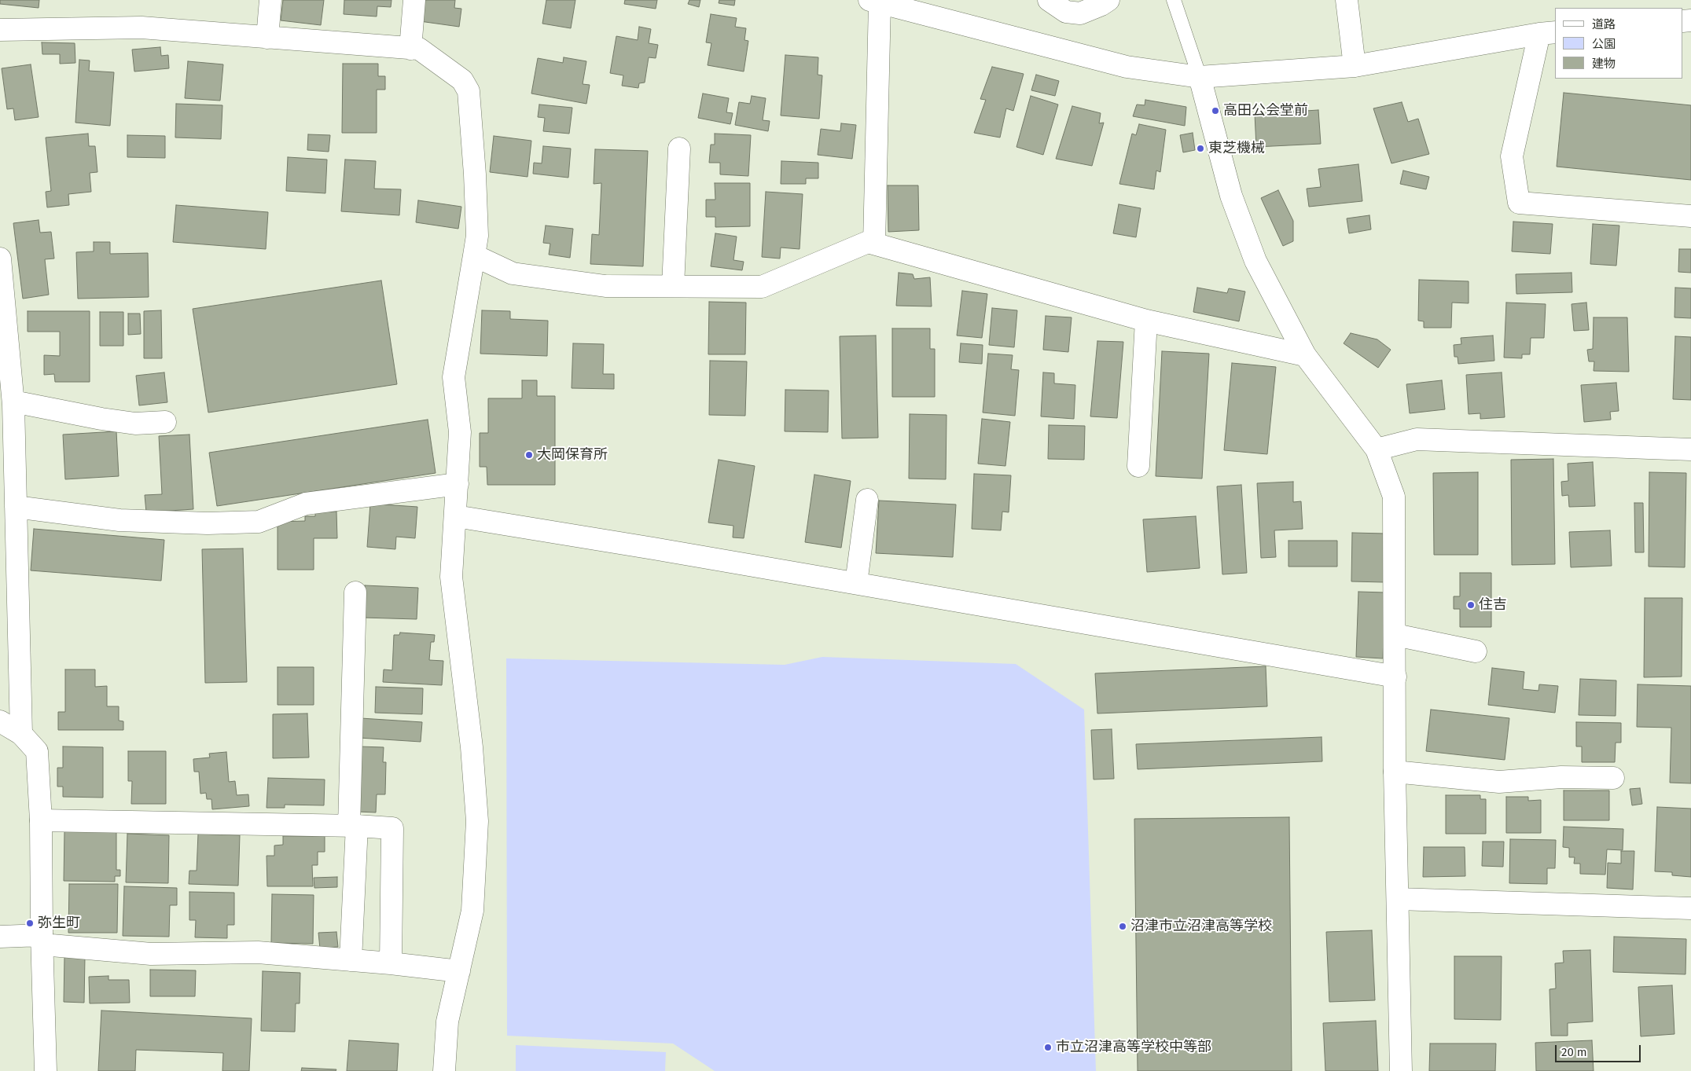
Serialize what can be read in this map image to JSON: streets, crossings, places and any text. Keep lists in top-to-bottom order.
{
  "places": [
    "高田公会堂前",
    "東芝機械",
    "大岡保育所",
    "住吉",
    "弥生町",
    "沼津市立沼津高等学校",
    "市立沼津高等学校中等部"
  ],
  "legend": ["道路", "公園", "建物"],
  "scale_bar": "20 m"
}
